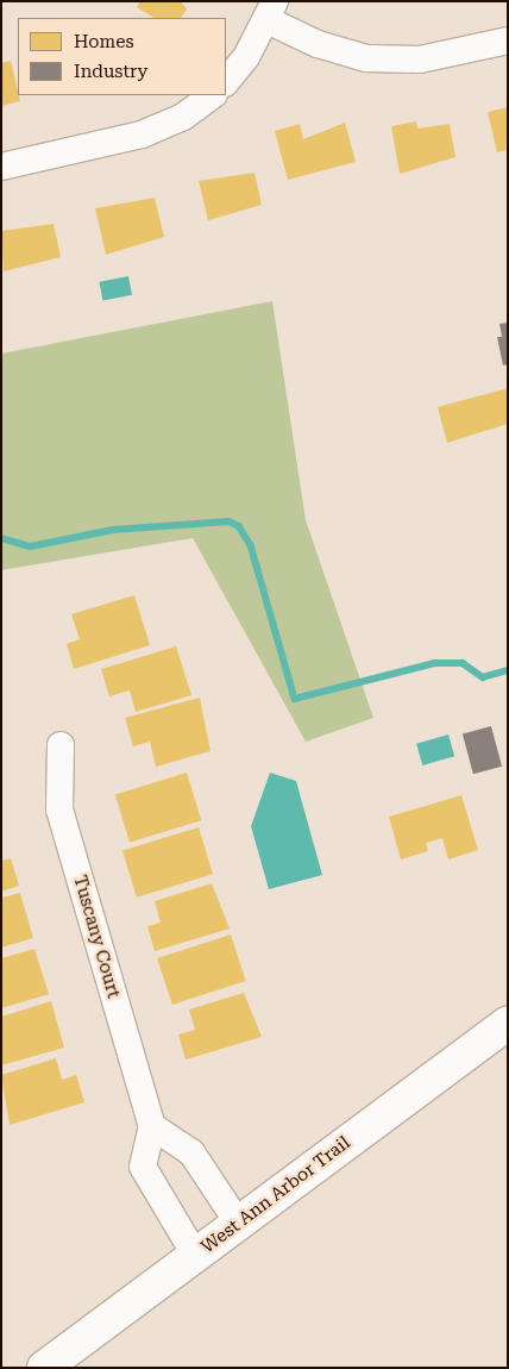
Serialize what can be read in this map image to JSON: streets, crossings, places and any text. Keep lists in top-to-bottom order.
{
  "streets": {
    "street": ["Tuscany Court", "West Ann Arbor Trail"]
  },
  "crossings": [
    ["Tuscany Court", "West Ann Arbor Trail"]
  ],
  "legend": ["Homes", "Industry"]
}
